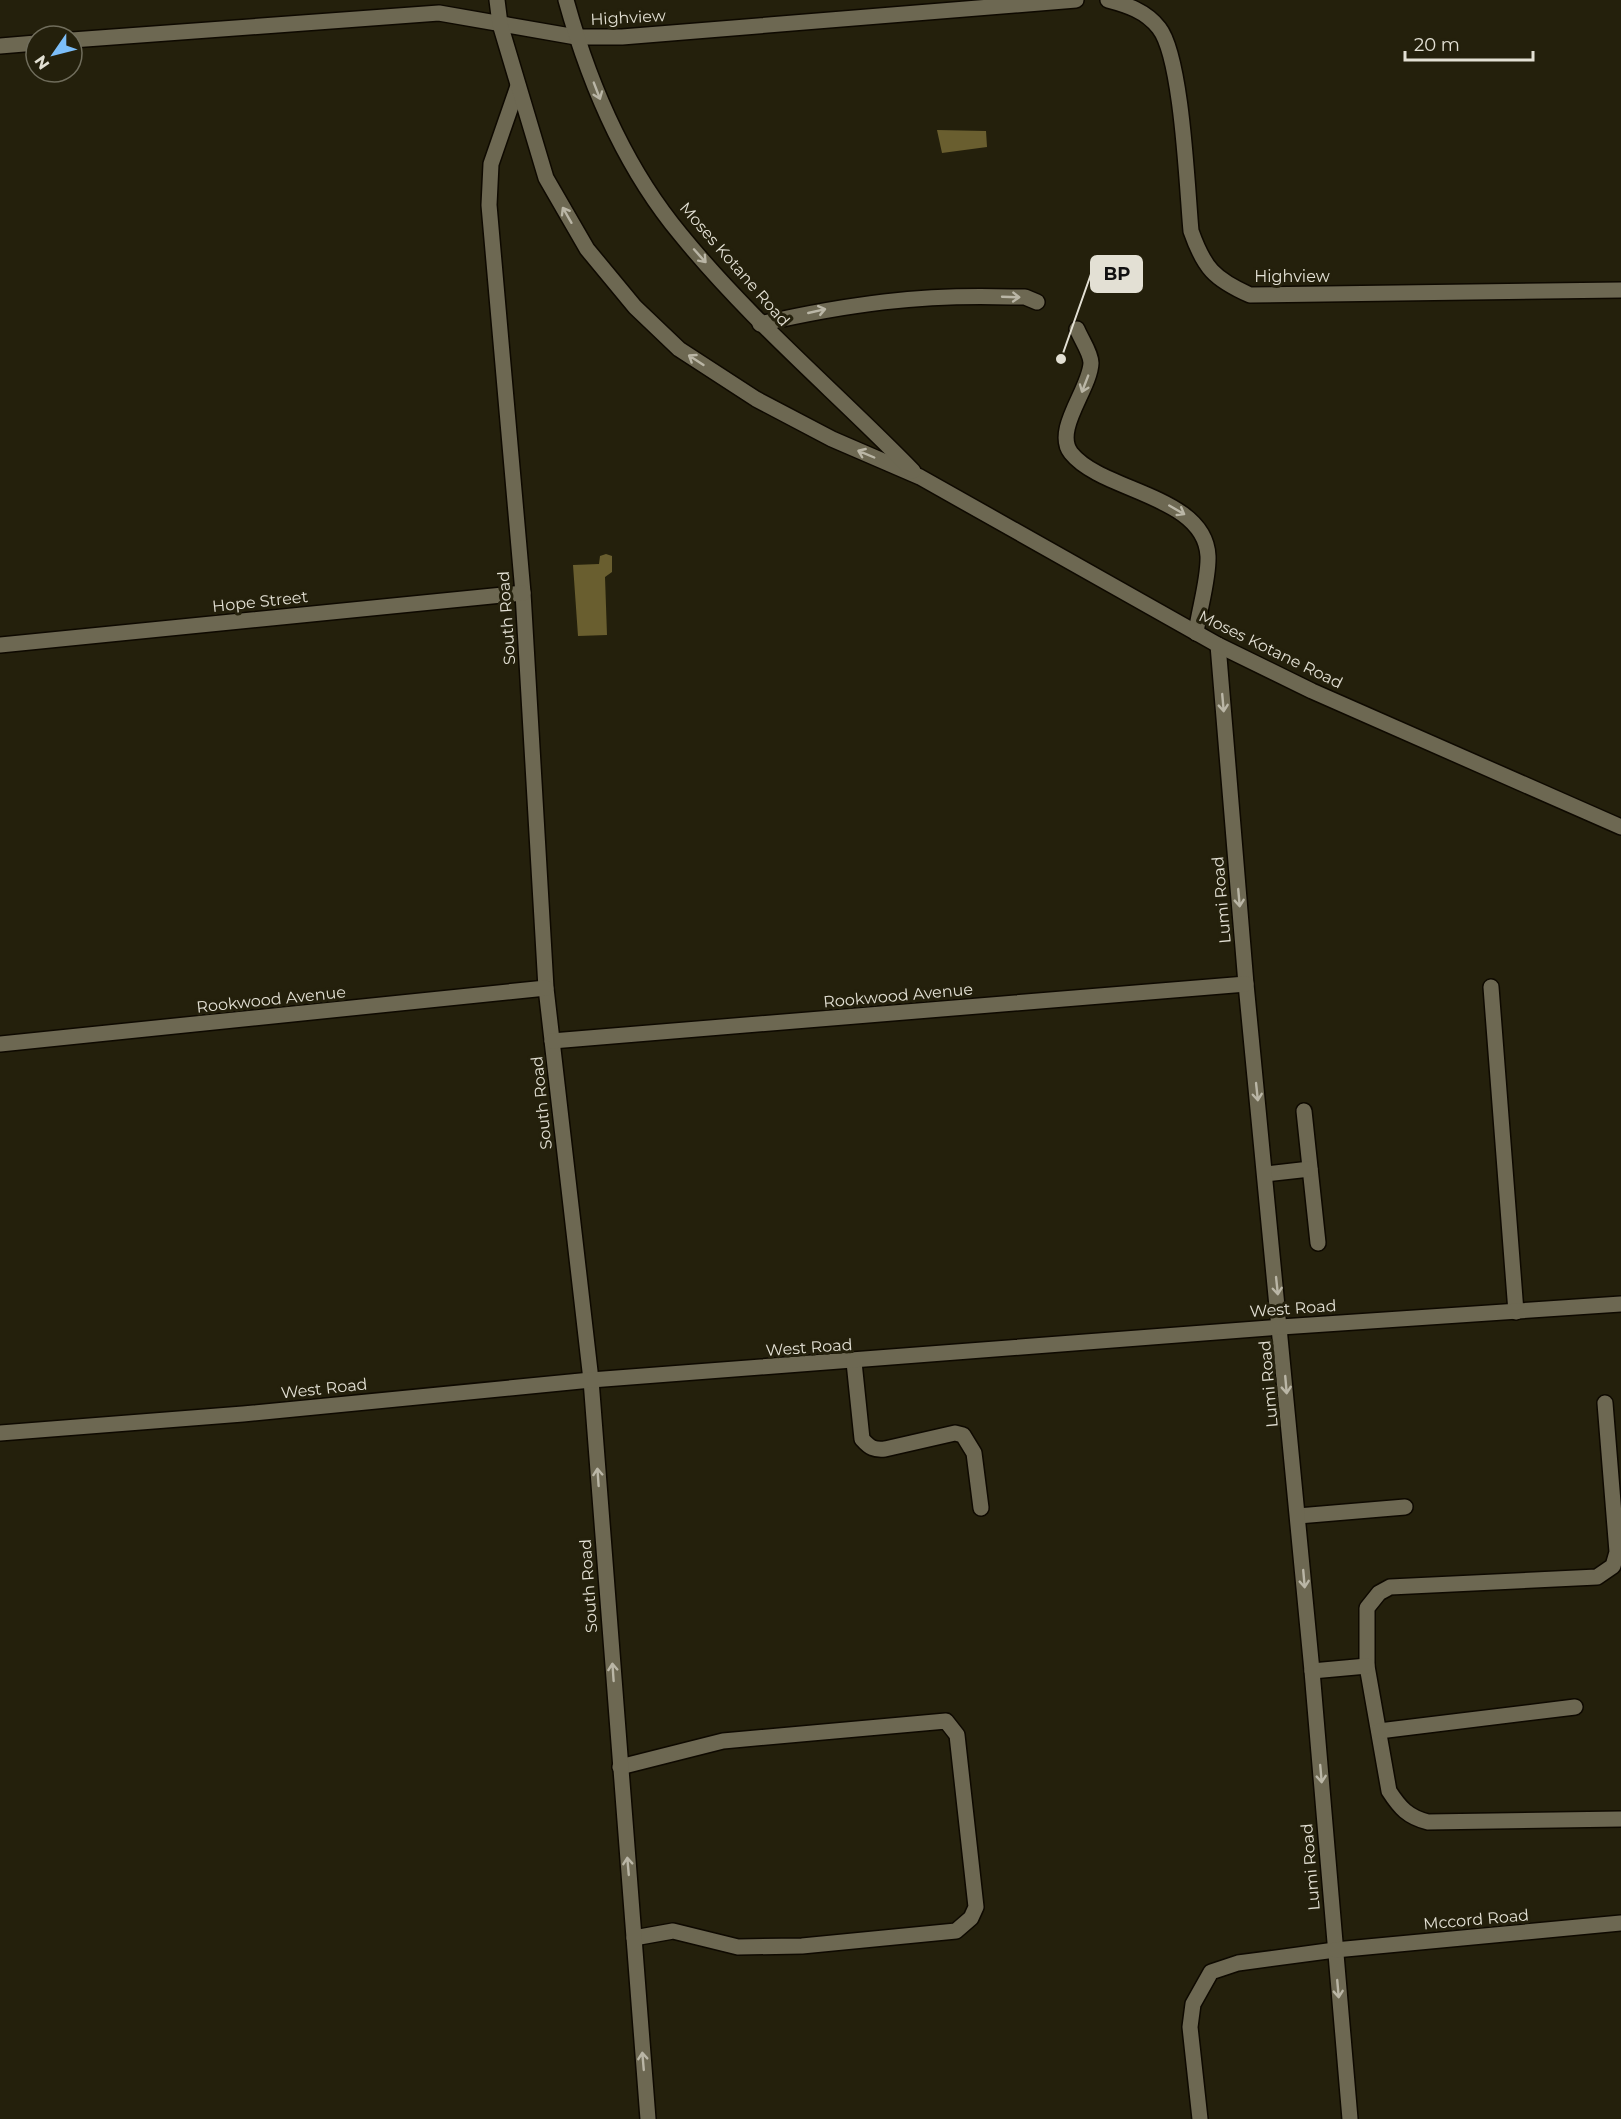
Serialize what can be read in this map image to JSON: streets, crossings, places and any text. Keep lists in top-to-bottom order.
{
  "streets": {
    "street": [
      "Highview",
      "Moses Kotane Road",
      "Hope Street",
      "South Road",
      "Lumi Road",
      "Rookwood Avenue",
      "West Road",
      "Mccord Road"
    ]
  },
  "crossings": [
    ["Highview", "Moses Kotane Road"],
    ["Moses Kotane Road", "South Road"],
    ["Moses Kotane Road", "Lumi Road"],
    ["Hope Street", "South Road"],
    ["South Road", "Rookwood Avenue"],
    ["South Road", "West Road"],
    ["Lumi Road", "Rookwood Avenue"],
    ["Lumi Road", "West Road"],
    ["Lumi Road", "Mccord Road"]
  ],
  "one_way": ["South Road", "Lumi Road"],
  "places": ["BP"],
  "scale_bar": "20 m",
  "north": "bottom left"
}
